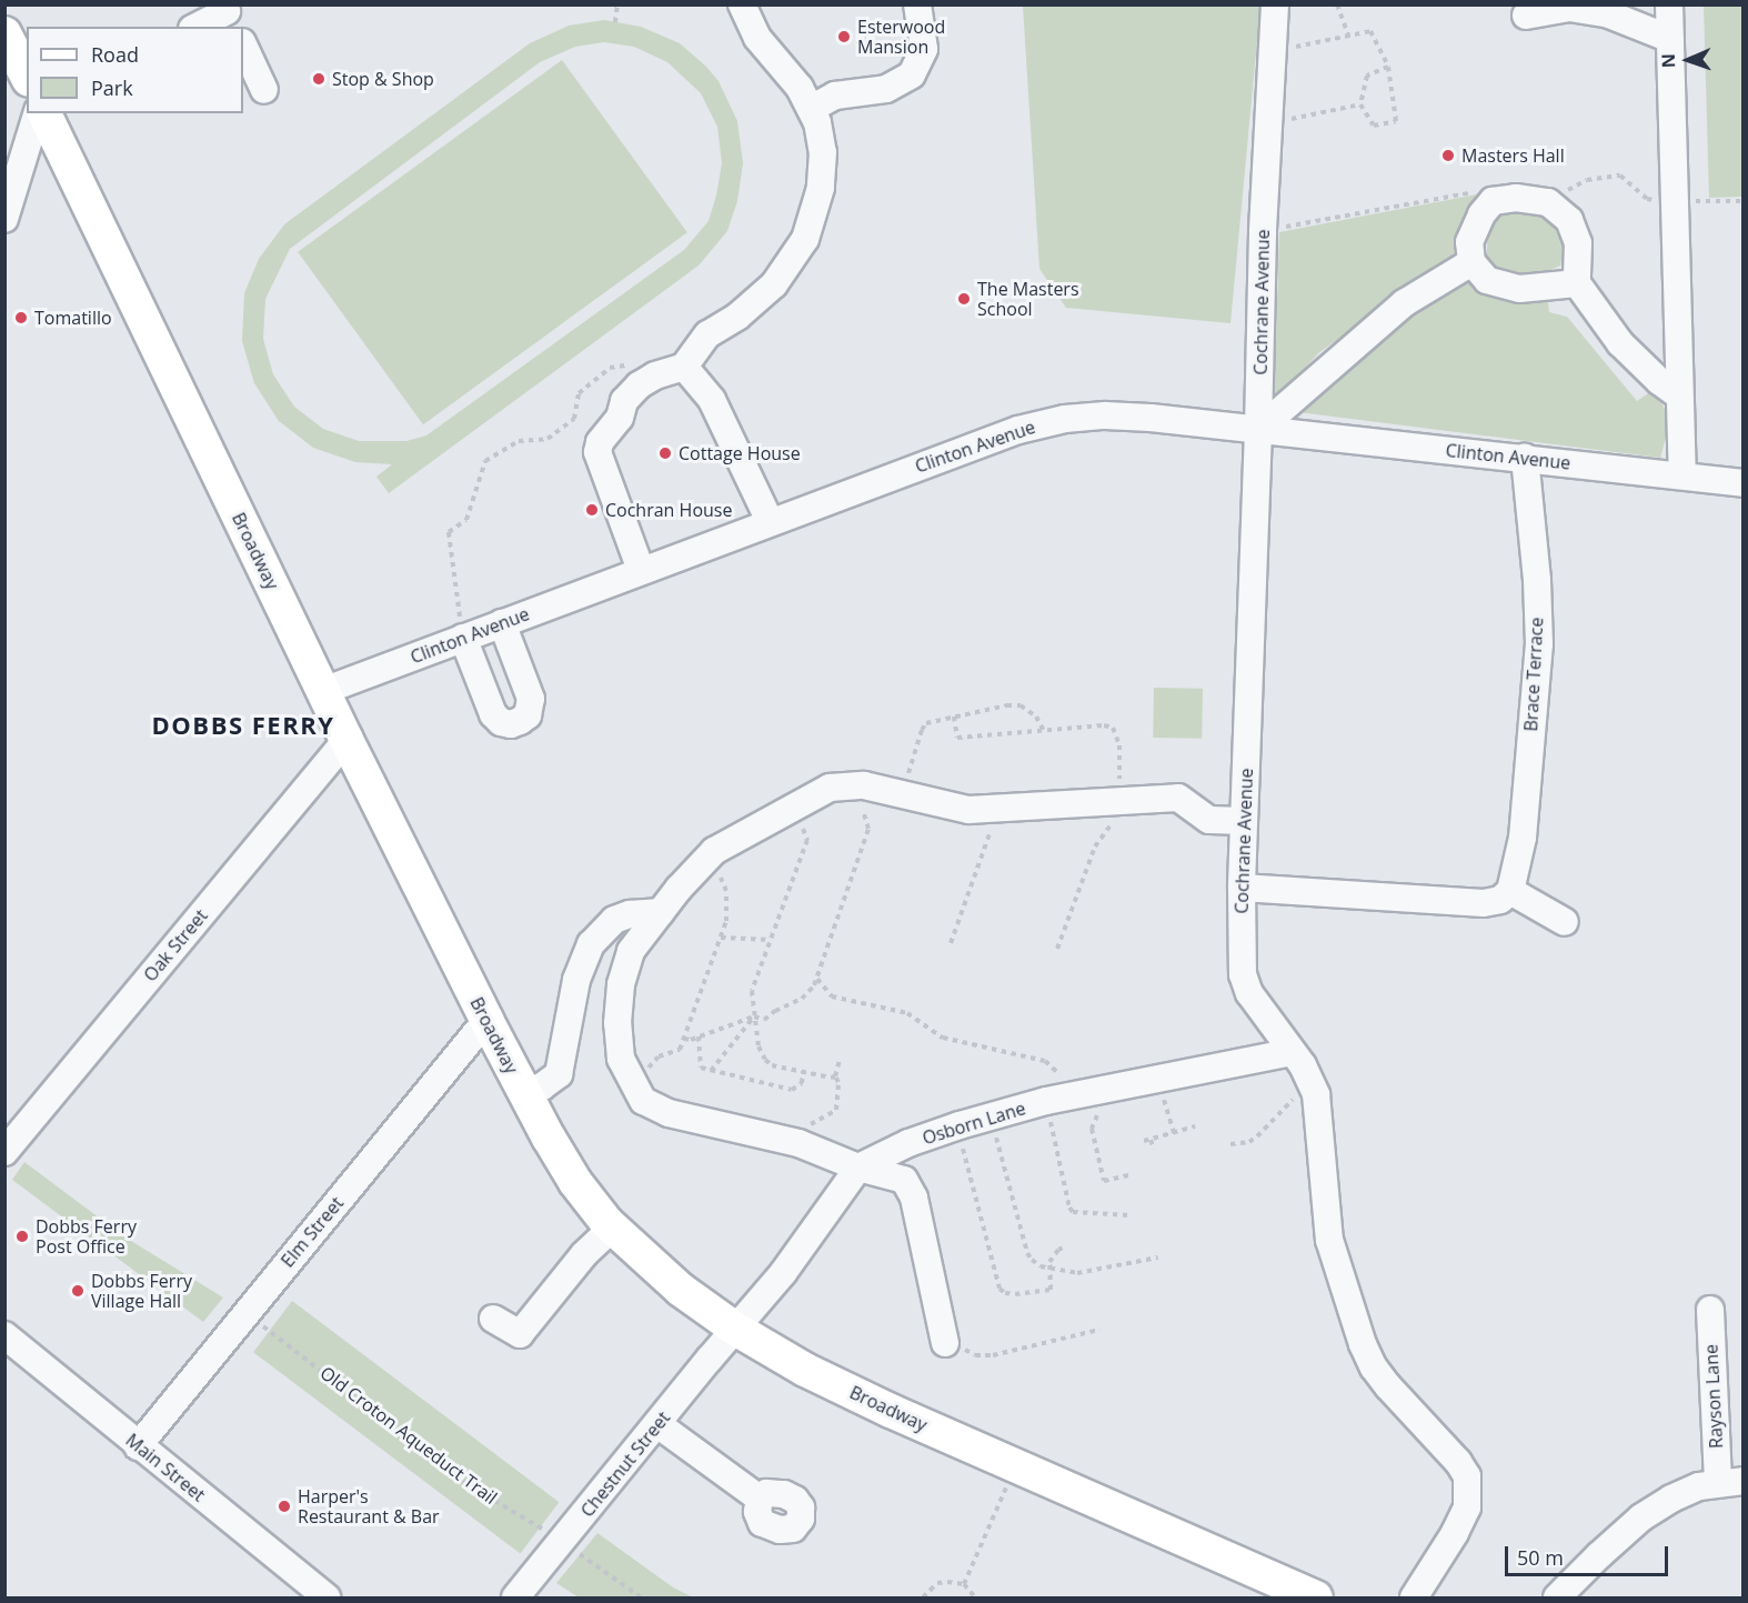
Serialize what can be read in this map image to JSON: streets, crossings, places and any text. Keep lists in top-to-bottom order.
{
  "streets": {
    "main road": ["Broadway"],
    "street": [
      "Cochrane Avenue",
      "Clinton Avenue",
      "Brace Terrace",
      "Oak Street",
      "Osborn Lane",
      "Elm Street",
      "Rayson Lane",
      "Chestnut Street",
      "Main Street"
    ],
    "path": ["Old Croton Aqueduct Trail"]
  },
  "crossings": [
    ["Cochrane Avenue", "Clinton Avenue"],
    ["Cochrane Avenue", "Osborn Lane"],
    ["Clinton Avenue", "Broadway"],
    ["Clinton Avenue", "Brace Terrace"],
    ["Broadway", "Oak Street"],
    ["Broadway", "Osborn Lane"],
    ["Broadway", "Elm Street"],
    ["Broadway", "Chestnut Street"],
    ["Osborn Lane", "Chestnut Street"],
    ["Elm Street", "Old Croton Aqueduct Trail"],
    ["Elm Street", "Main Street"],
    ["Old Croton Aqueduct Trail", "Chestnut Street"]
  ],
  "districts": ["DOBBS FERRY"],
  "places": [
    "Esterwood Mansion",
    "Stop & Shop",
    "Masters Hall",
    "The Masters School",
    "Tomatillo",
    "Cottage House",
    "Cochran House",
    "Dobbs Ferry Post Office",
    "Dobbs Ferry Village Hall",
    "Harper's Restaurant & Bar"
  ],
  "legend": ["Road", "Park"],
  "scale_bar": "50 m",
  "north": "left"
}
